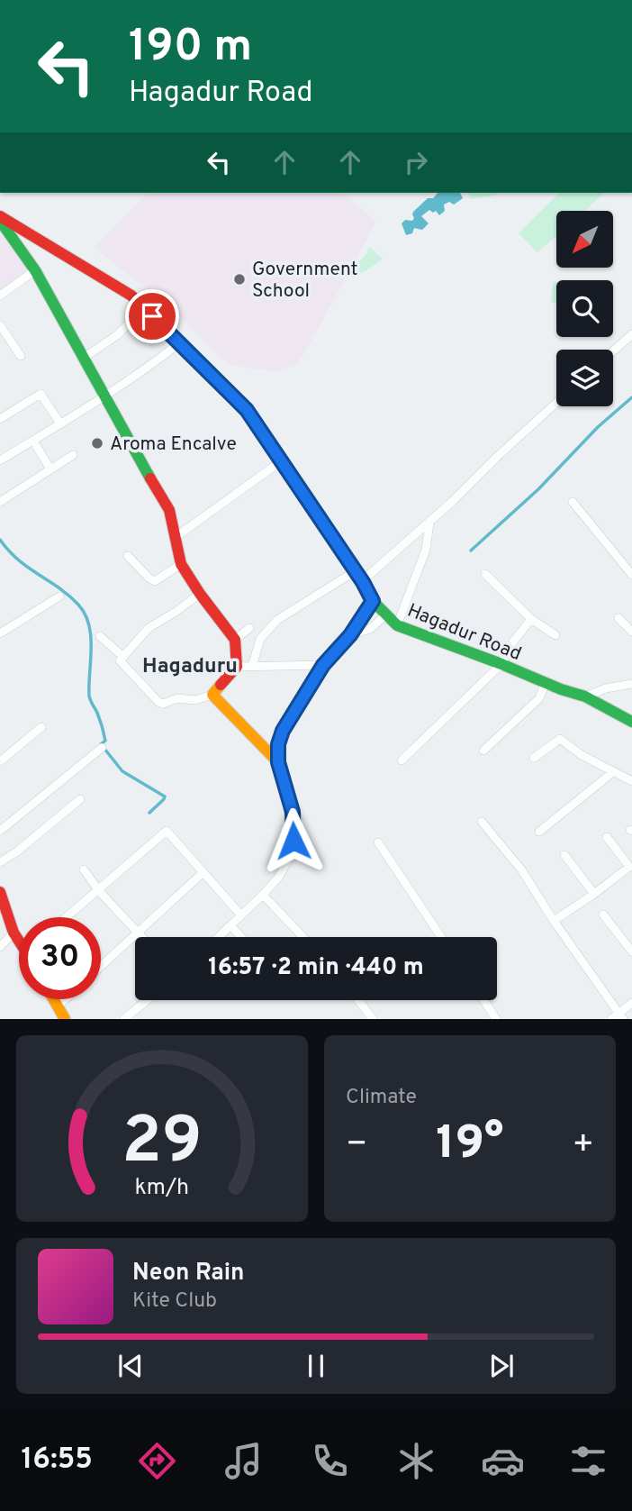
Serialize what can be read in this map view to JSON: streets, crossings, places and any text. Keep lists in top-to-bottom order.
{
  "streets": {
    "street": ["Hagadur Road"]
  },
  "districts": ["Hagaduru"],
  "places": ["Government School", "Aroma Encalve"],
  "north": "bottom left",
  "page": {
    "turn": ["190 m", "Hagadur Road"],
    "limit": "30",
    "trip": "16:57 · 2 min · 440 m",
    "tile": "Climate",
    "heat": ["−", "19°", "+"],
    "song": ["Neon Rain", "Kite Club"],
    "tabs": "16:55",
    "gauge": ["29", "km/h"]
  }
}
